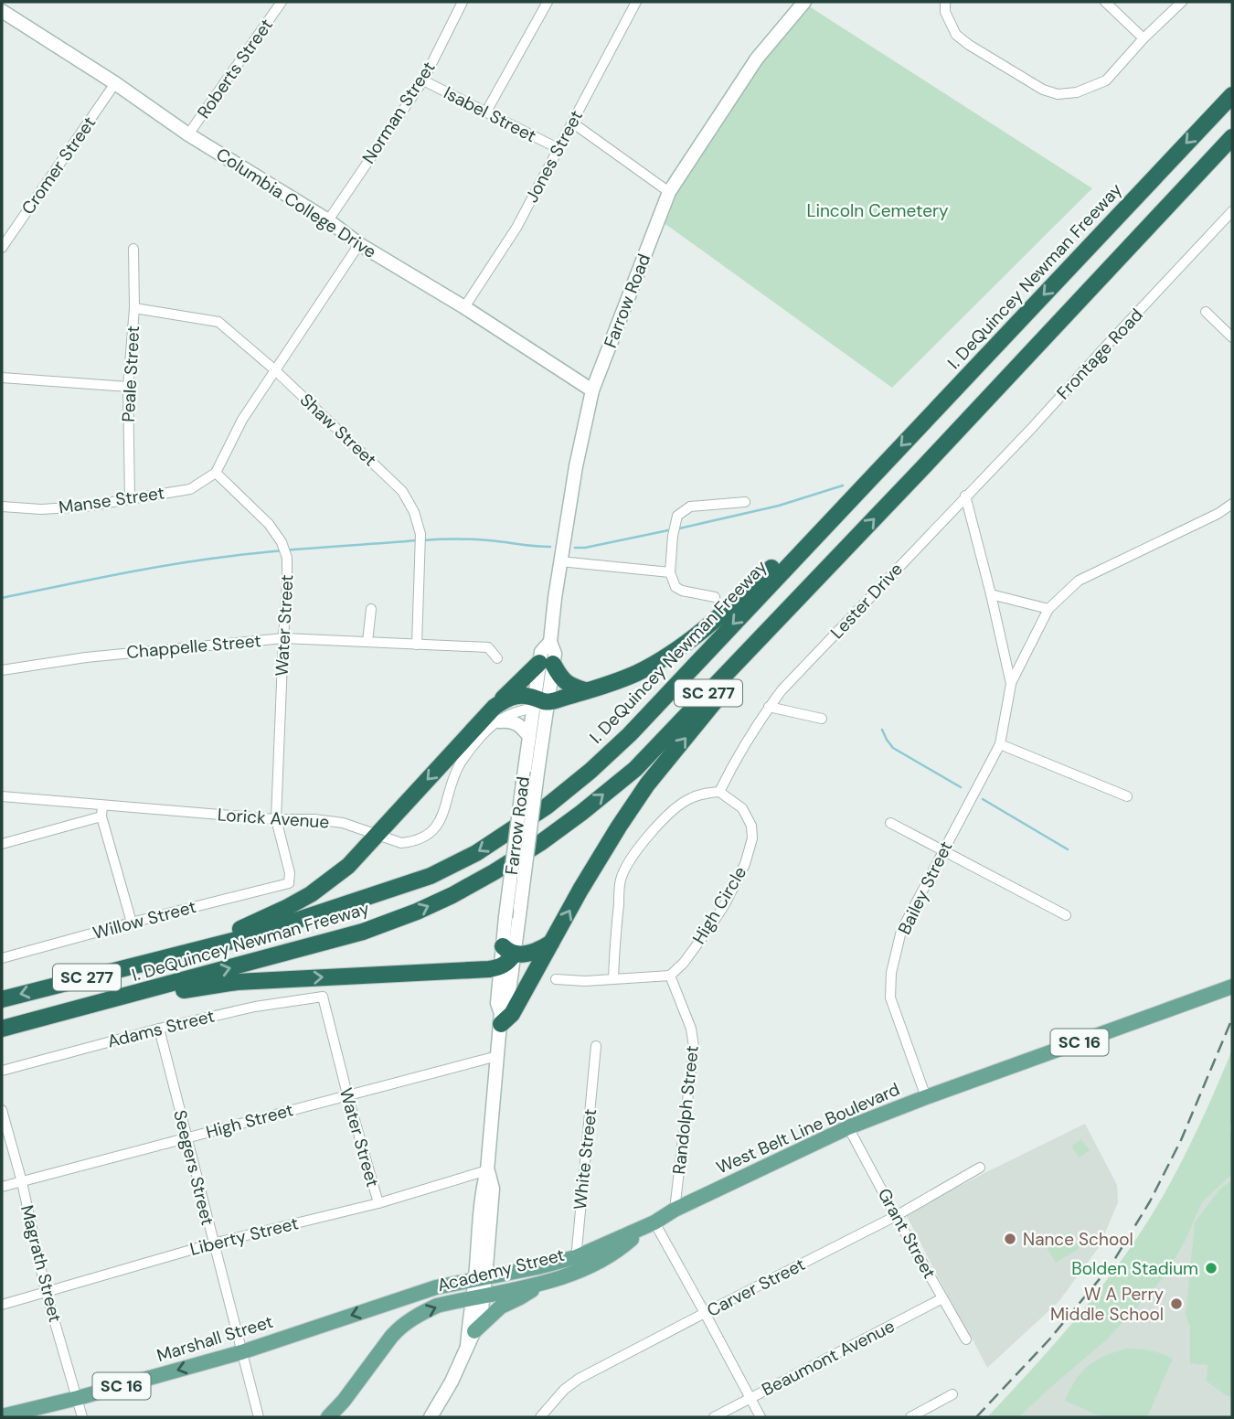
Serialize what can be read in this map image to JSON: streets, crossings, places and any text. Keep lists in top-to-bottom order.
{
  "streets": {
    "highway": ["I. DeQuincey Newman Freeway", "SC 277"],
    "main road": [
      "Columbia College Drive",
      "Farrow Road",
      "SC 16",
      "West Belt Line Boulevard",
      "Academy Street",
      "Marshall Street"
    ],
    "street": [
      "Roberts Street",
      "Norman Street",
      "Isabel Street",
      "Jones Street",
      "Cromer Street",
      "Frontage Road",
      "Peale Street",
      "Shaw Street",
      "Manse Street",
      "Lester Drive",
      "Water Street",
      "Chappelle Street",
      "Lorick Avenue",
      "Bailey Street",
      "High Circle",
      "Willow Street",
      "Adams Street",
      "Randolph Street",
      "High Street",
      "White Street",
      "Seegers Street",
      "Grant Street",
      "Liberty Street",
      "Magrath Street",
      "Carver Street",
      "Beaumont Avenue"
    ]
  },
  "crossings": [
    ["Roberts Street", "Columbia College Drive"],
    ["Norman Street", "Isabel Street"],
    ["Norman Street", "Columbia College Drive"],
    ["Isabel Street", "Jones Street"],
    ["Jones Street", "Columbia College Drive"],
    ["Cromer Street", "Columbia College Drive"],
    ["Columbia College Drive", "Farrow Road"],
    ["Farrow Road", "High Street"],
    ["Farrow Road", "West Belt Line Boulevard"],
    ["Farrow Road", "Liberty Street"],
    ["Farrow Road", "Academy Street"],
    ["Frontage Road", "Lester Drive"],
    ["Frontage Road", "Bailey Street"],
    ["Peale Street", "Shaw Street"],
    ["Peale Street", "Manse Street"],
    ["Shaw Street", "Chappelle Street"],
    ["Manse Street", "Water Street"],
    ["Lester Drive", "Bailey Street"],
    ["Water Street", "Chappelle Street"],
    ["Water Street", "Lorick Avenue"],
    ["Water Street", "Willow Street"],
    ["Water Street", "Adams Street"],
    ["Water Street", "High Street"],
    ["Water Street", "Liberty Street"],
    ["Bailey Street", "West Belt Line Boulevard"],
    ["High Circle", "Randolph Street"],
    ["Adams Street", "Seegers Street"],
    ["Randolph Street", "West Belt Line Boulevard"],
    ["High Street", "Seegers Street"],
    ["High Street", "Magrath Street"],
    ["West Belt Line Boulevard", "White Street"],
    ["West Belt Line Boulevard", "Grant Street"],
    ["West Belt Line Boulevard", "Academy Street"],
    ["West Belt Line Boulevard", "Marshall Street"],
    ["White Street", "Academy Street"],
    ["Seegers Street", "Liberty Street"],
    ["Seegers Street", "Marshall Street"],
    ["Grant Street", "Carver Street"],
    ["Grant Street", "Beaumont Avenue"],
    ["Liberty Street", "Magrath Street"],
    ["Magrath Street", "Marshall Street"]
  ],
  "one_way": ["Marshall Street"],
  "parks": ["Lincoln Cemetery"],
  "places": ["Nance School", "Bolden Stadium", "W A Perry Middle School"]
}
